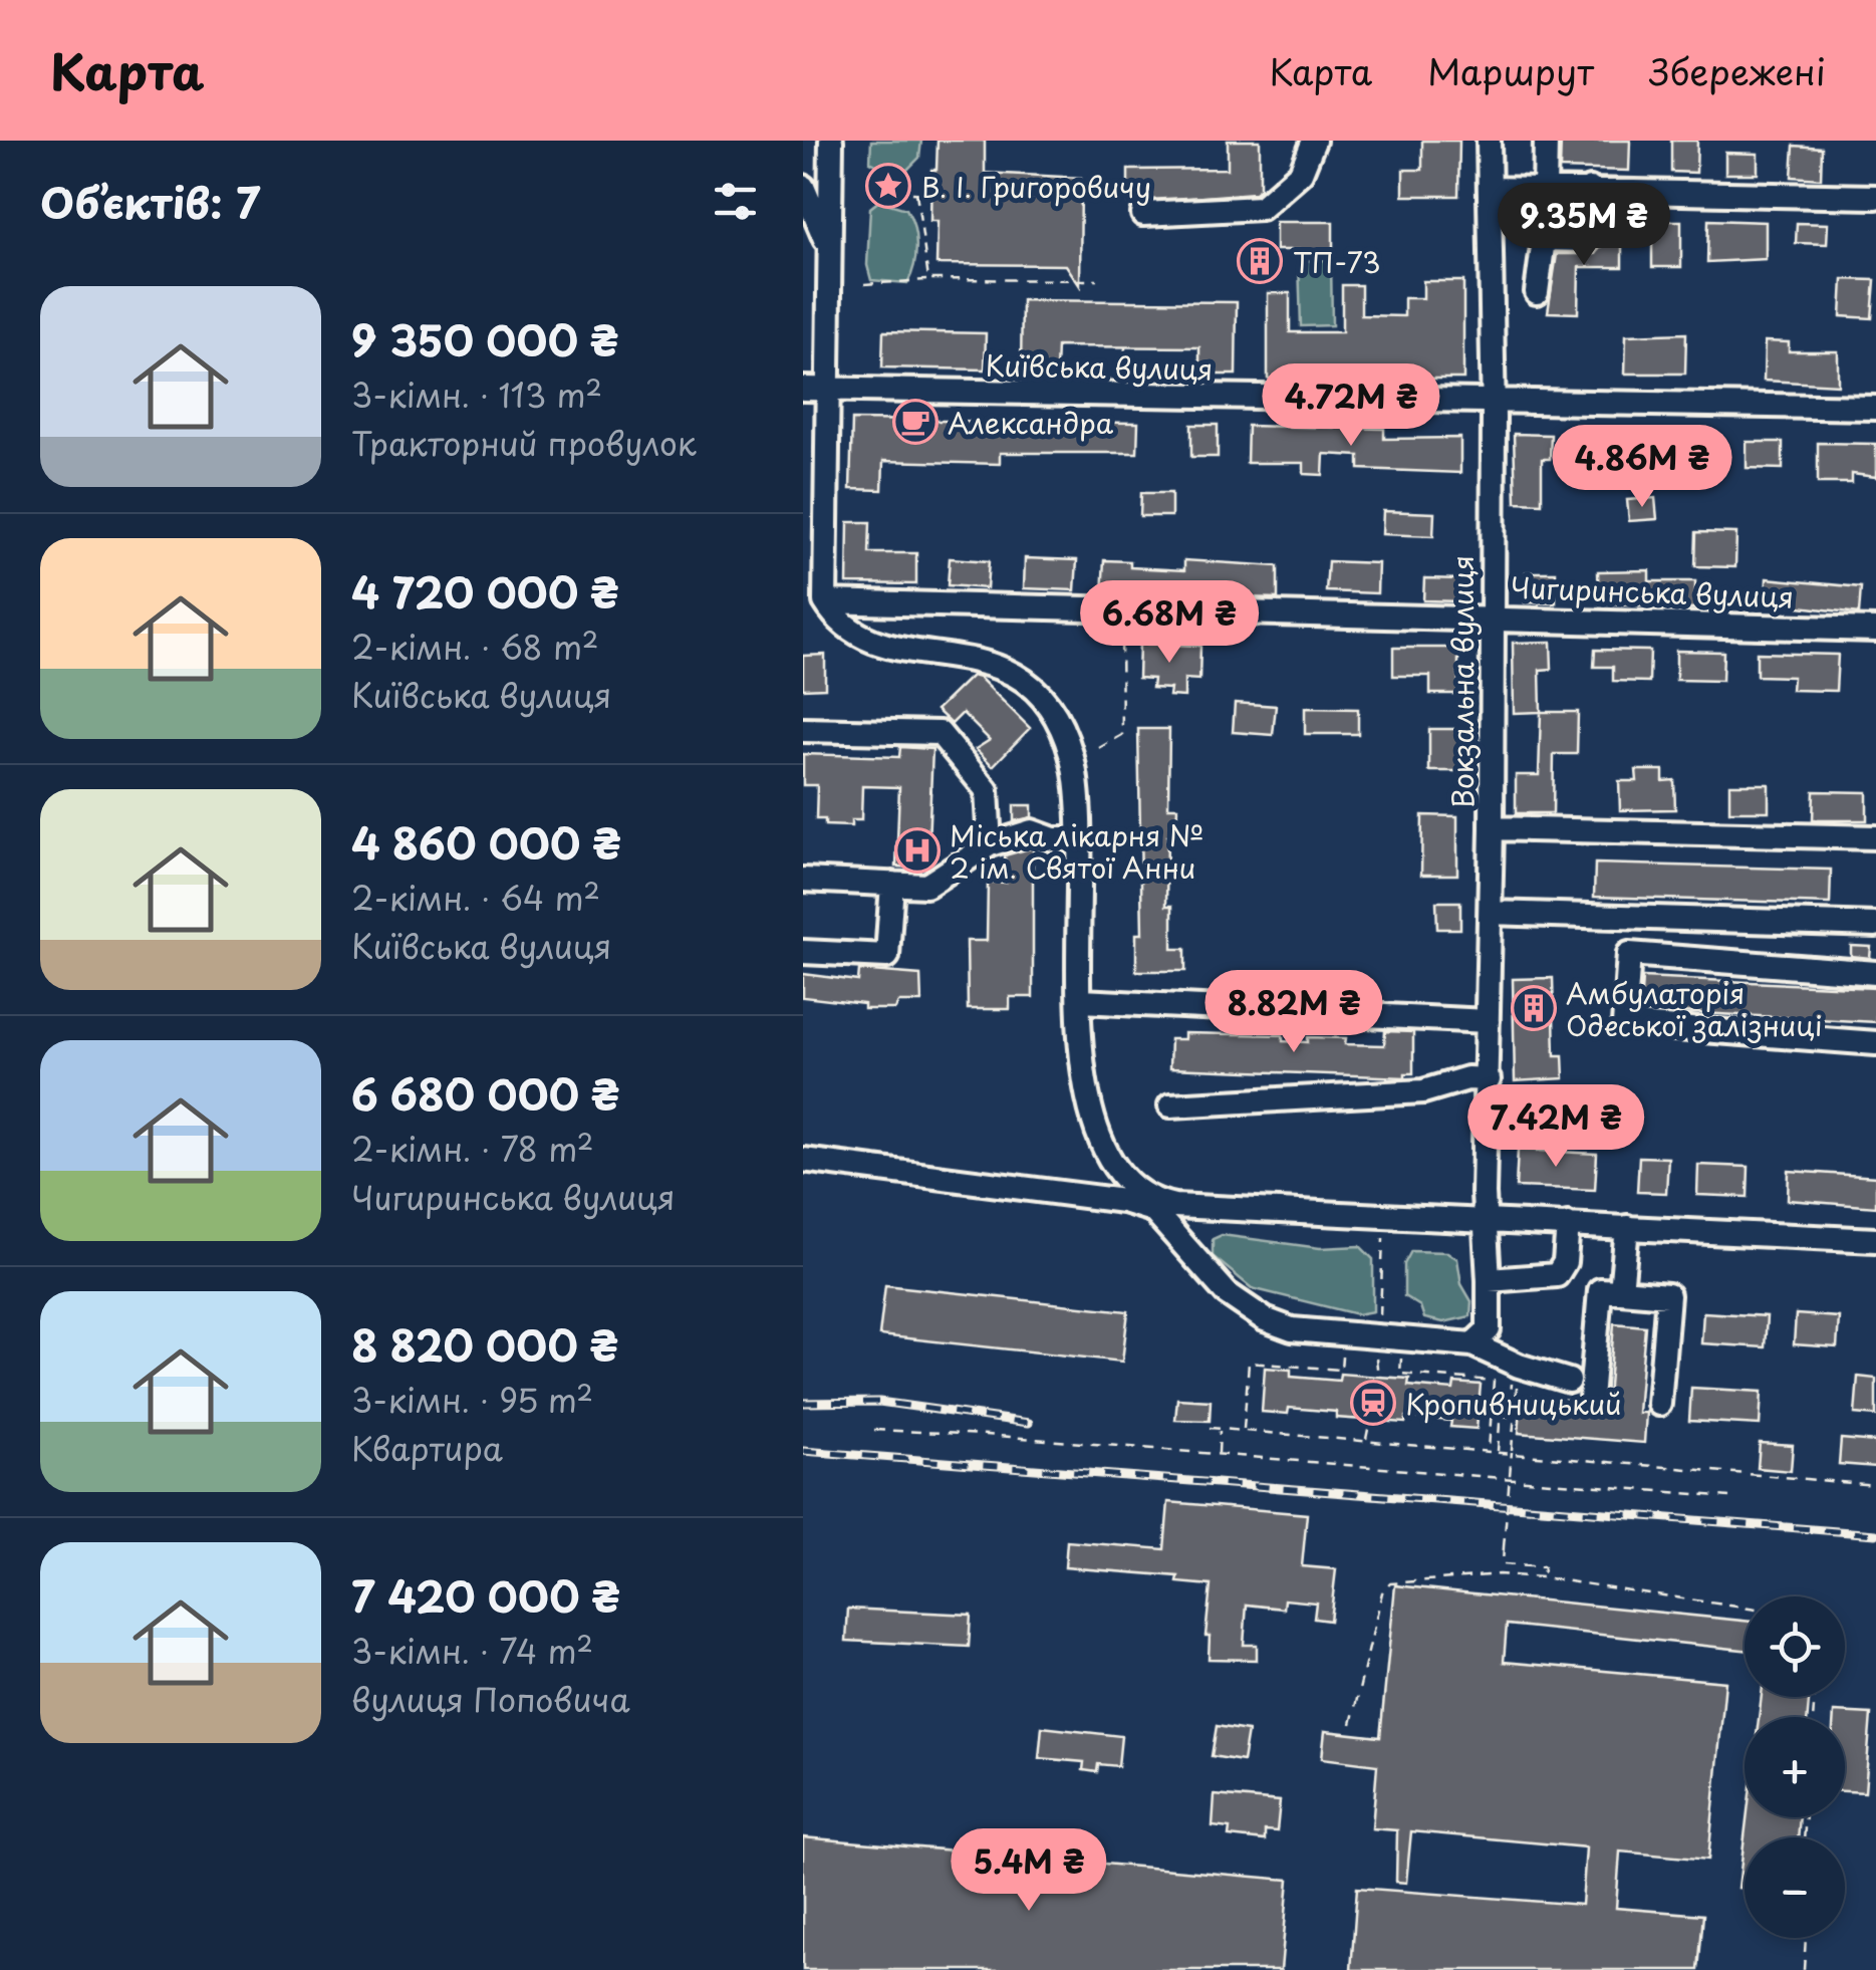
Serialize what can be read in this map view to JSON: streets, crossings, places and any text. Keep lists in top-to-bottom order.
{
  "streets": {
    "street": ["Київська вулиця", "Чигиринська вулиця", "Вокзальна вулиця"]
  },
  "crossings": [
    ["Київська вулиця", "Вокзальна вулиця"],
    ["Чигиринська вулиця", "Вокзальна вулиця"]
  ],
  "places": {
    "place": ["В. І. Григоровичу"],
    "building": ["ТП-73", "Амбулаторія Одеської залізниці"],
    "cafe": ["Александра"],
    "hospital": ["Міська лікарня № 2 ім. Святої Анни"],
    "station": ["Кропивницький"]
  },
  "page": {
    "header": "Карта",
    "nav": ["Карта", "Маршрут", "Збережені"],
    "heading": "Об’єктів: 7",
    "price": [
      "9.35M ₴",
      "4.72M ₴",
      "4.86M ₴",
      "6.68M ₴",
      "8.82M ₴",
      "7.42M ₴",
      "5.4M ₴"
    ],
    "list": [
      {
        "name": "9 350 000 ₴",
        "note": "3-кімн. · 113 m² · Тракторний провулок"
      },
      {
        "name": "4 720 000 ₴",
        "note": "2-кімн. · 68 m² · Київська вулиця"
      },
      {
        "name": "4 860 000 ₴",
        "note": "2-кімн. · 64 m² · Київська вулиця"
      },
      {
        "name": "6 680 000 ₴",
        "note": "2-кімн. · 78 m² · Чигиринська вулиця"
      },
      {
        "name": "8 820 000 ₴",
        "note": "3-кімн. · 95 m² · Квартира"
      },
      {
        "name": "7 420 000 ₴",
        "note": "3-кімн. · 74 m² · вулиця Поповича"
      }
    ],
    "map_buttons": ["+", "−"]
  }
}
